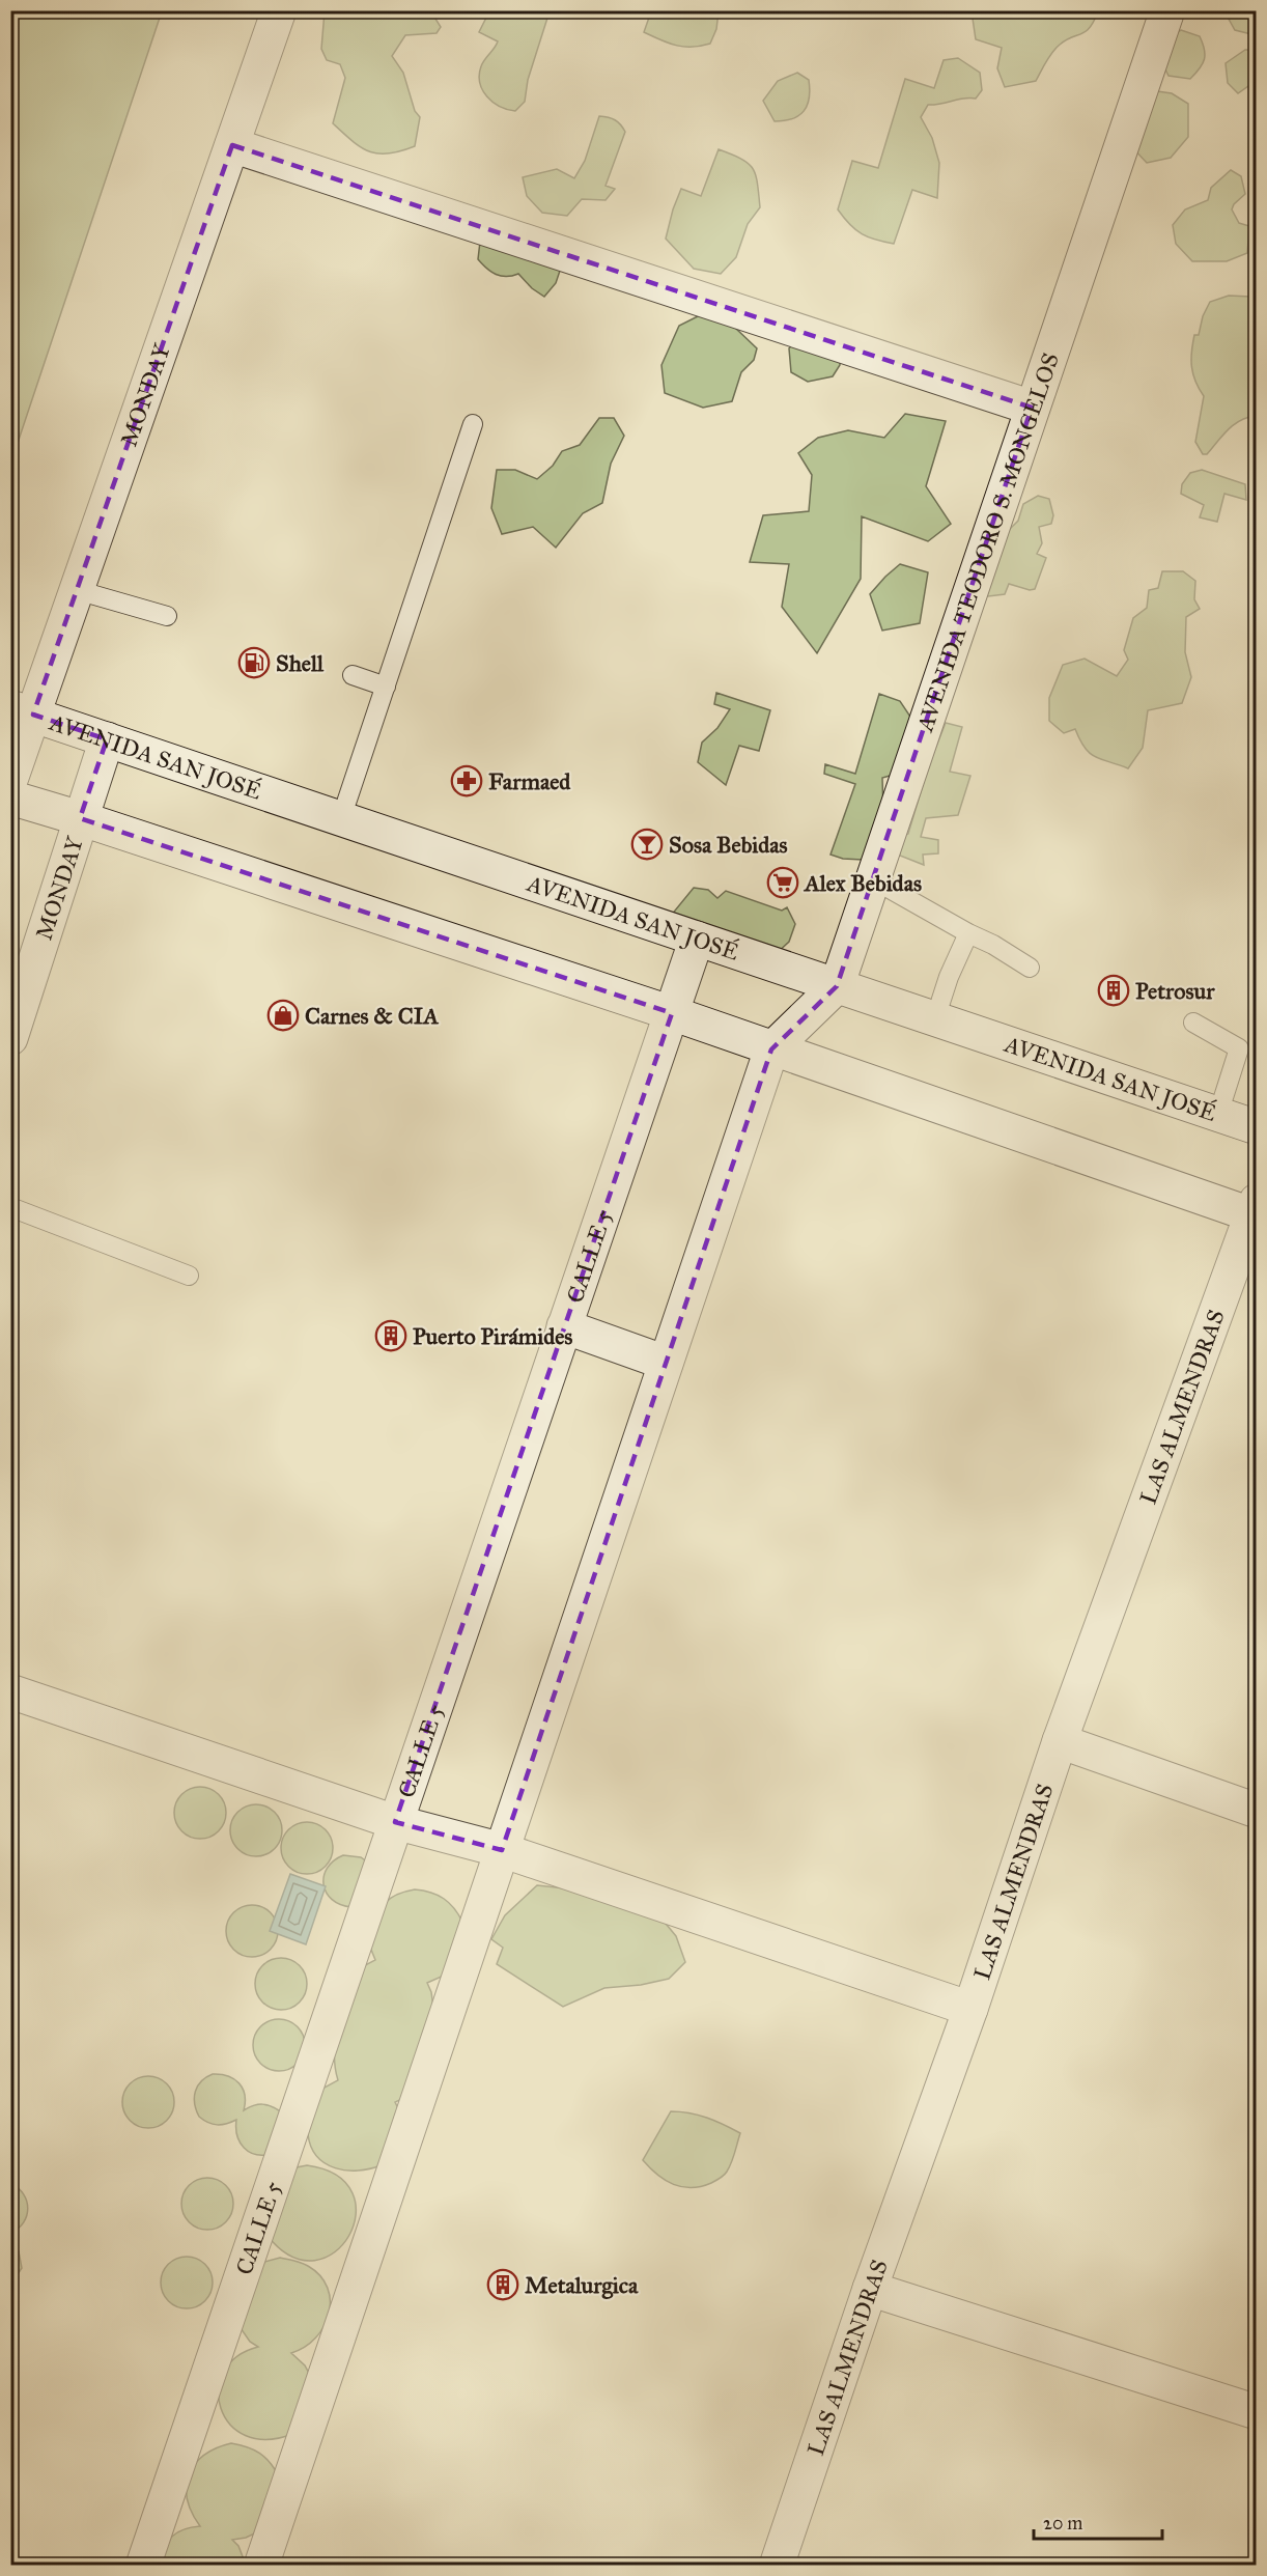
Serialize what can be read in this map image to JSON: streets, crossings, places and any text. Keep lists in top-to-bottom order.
{
  "streets": {
    "street": [
      "MONDAY",
      "AVENIDA TEODORO S. MONGELOS",
      "AVENIDA SAN JOSÉ",
      "CALLE 5",
      "LAS ALMENDRAS"
    ]
  },
  "crossings": [
    ["MONDAY", "AVENIDA SAN JOSÉ"],
    ["AVENIDA TEODORO S. MONGELOS", "AVENIDA SAN JOSÉ"],
    ["AVENIDA SAN JOSÉ", "CALLE 5"]
  ],
  "places": {
    "fuel station": ["Shell"],
    "pharmacy": ["Farmaed"],
    "bar": ["Sosa Bebidas"],
    "supermarket": ["Alex Bebidas"],
    "building": ["Petrosur", "Puerto Pirámides", "Metalurgica"],
    "shop": ["Carnes & CIA"]
  },
  "scale_bar": "20 m"
}
